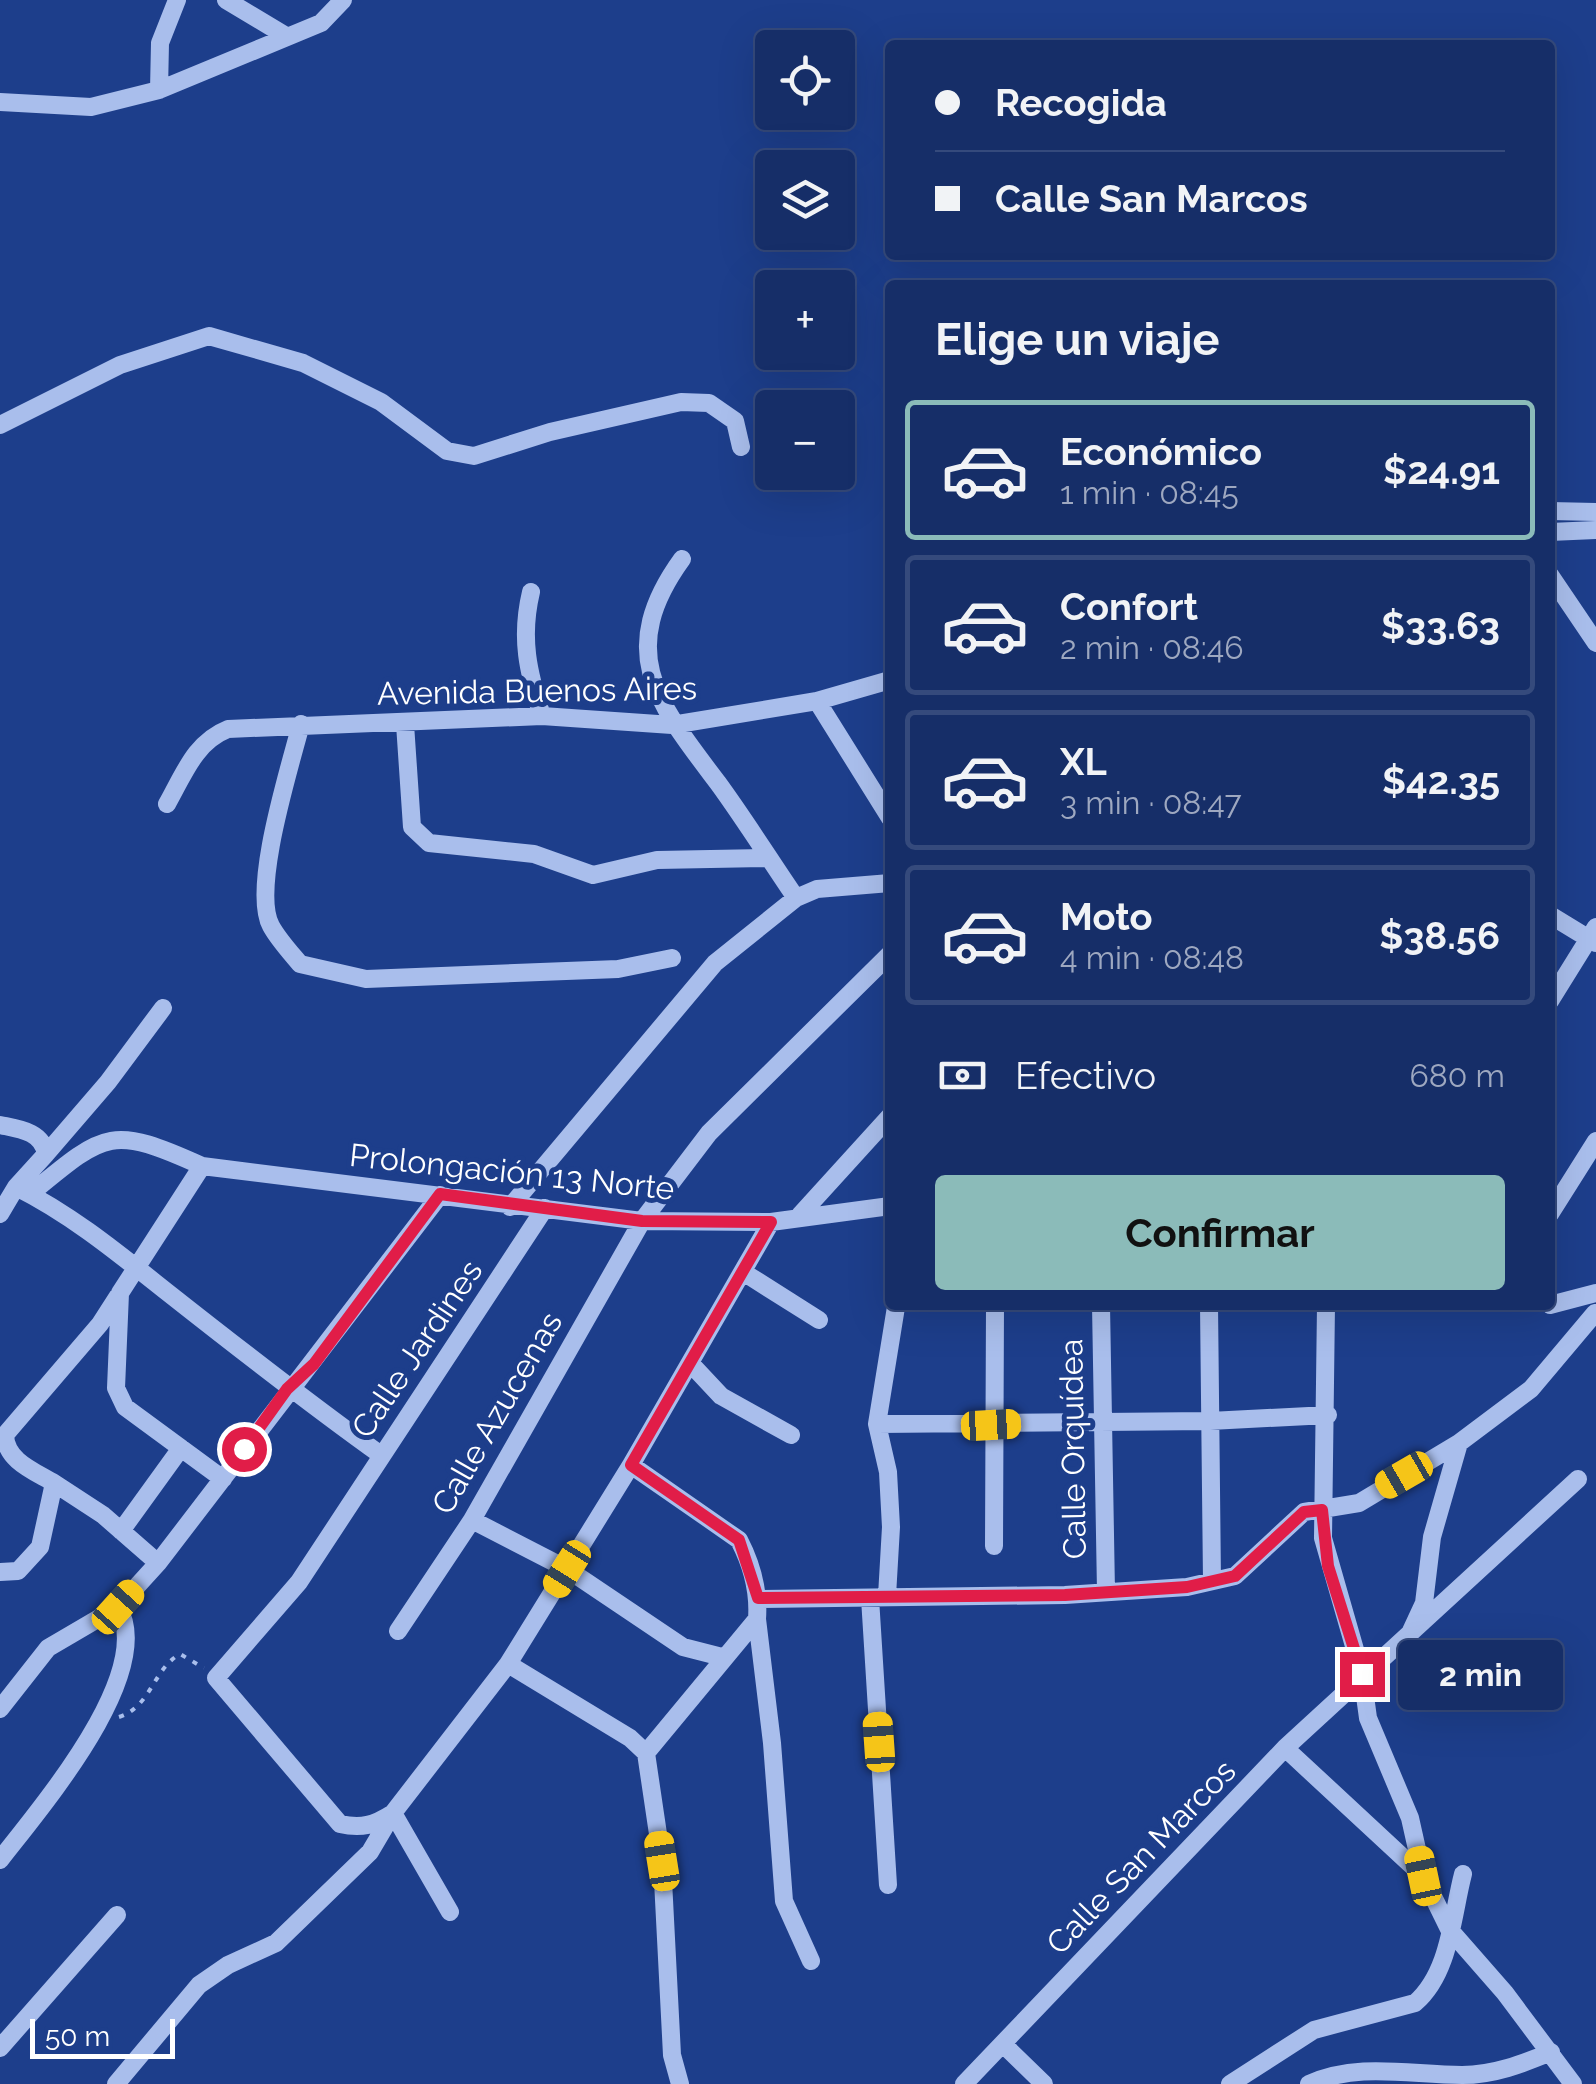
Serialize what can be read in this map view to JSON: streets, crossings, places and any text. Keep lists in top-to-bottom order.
{
  "streets": {
    "street": [
      "Avenida Buenos Aires",
      "Prolongación 13 Norte",
      "Calle Jardines",
      "Calle Azucenas",
      "Calle Orquídea",
      "Calle San Marcos"
    ]
  },
  "crossings": [
    ["Prolongación 13 Norte", "Calle Jardines"],
    ["Prolongación 13 Norte", "Calle Azucenas"]
  ],
  "scale_bar": "50 m",
  "page": {
    "map_buttons": ["+", "−"],
    "banner": ["Recogida", "Calle San Marcos"],
    "heading": "Elige un viaje",
    "list": [
      {
        "name": "Económico",
        "note": "1 min · 08:45",
        "value": "$24.91"
      },
      {
        "name": "Confort",
        "note": "2 min · 08:46",
        "value": "$33.63"
      },
      {
        "name": "XL",
        "note": "3 min · 08:47",
        "value": "$42.35"
      },
      {
        "name": "Moto",
        "note": "4 min · 08:48",
        "value": "$38.56"
      }
    ],
    "pay": ["Efectivo", "680 m"],
    "buttons": "Confirmar",
    "bubble": "2 min",
    "scale": "50 m"
  }
}
